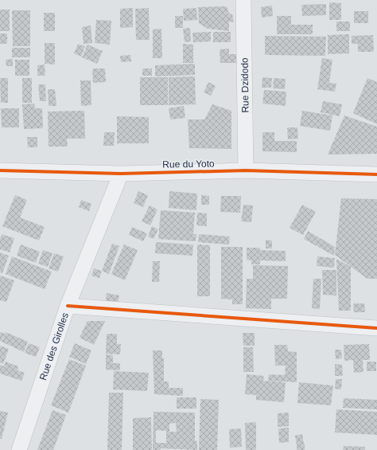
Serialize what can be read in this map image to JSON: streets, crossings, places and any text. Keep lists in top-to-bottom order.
{
  "streets": {
    "street": ["Rue Dzidodo", "Rue du Yoto", "Rue des Girolles"]
  },
  "crossings": [
    ["Rue Dzidodo", "Rue du Yoto"],
    ["Rue du Yoto", "Rue des Girolles"]
  ]
}
